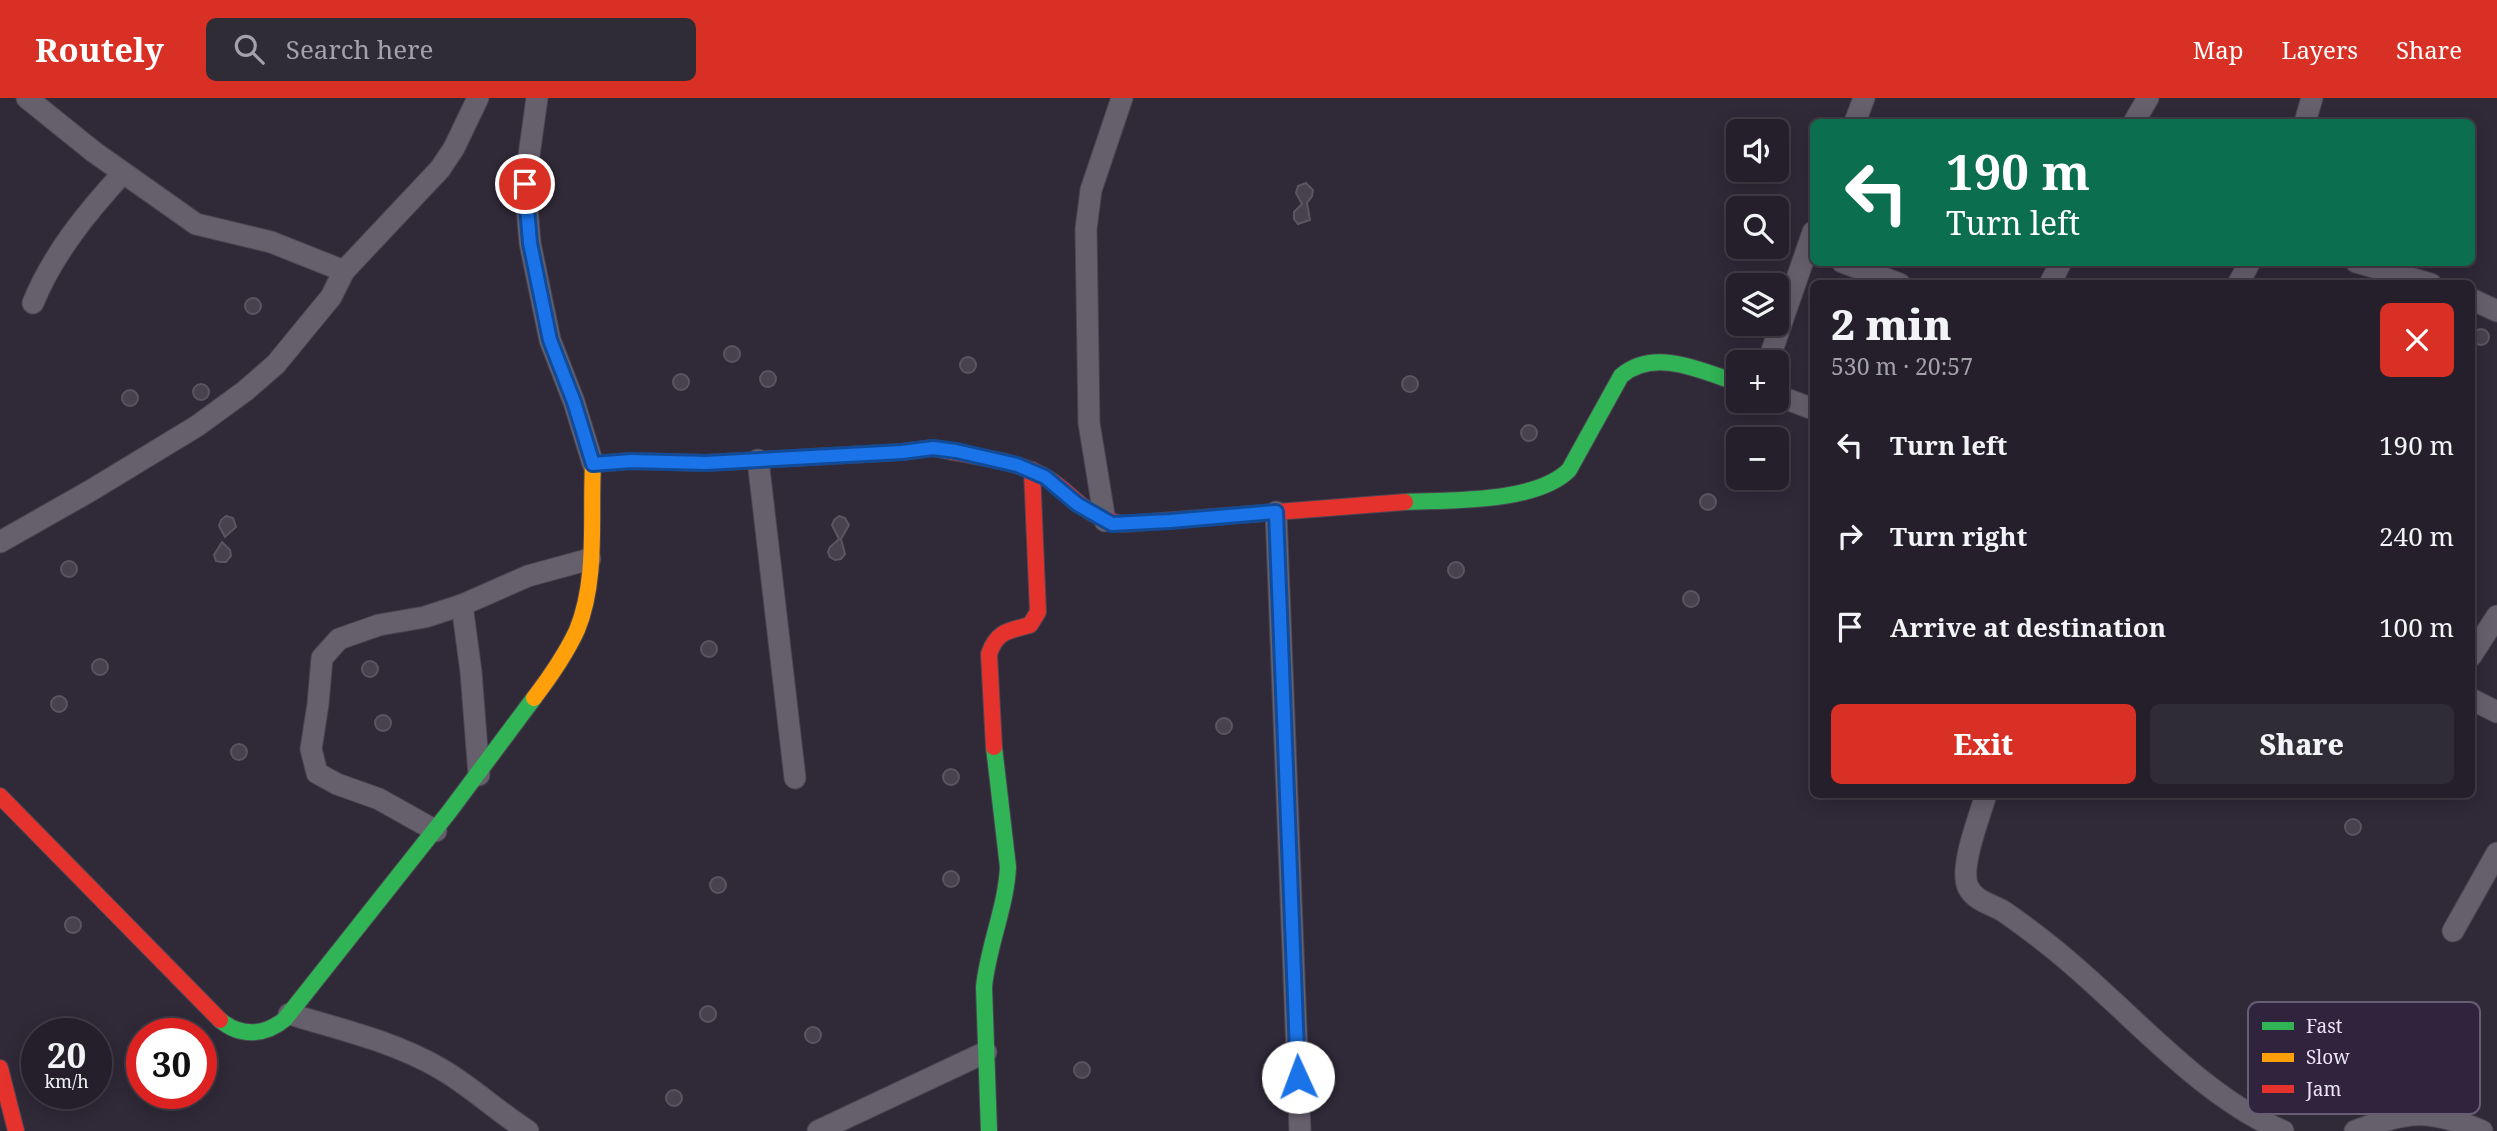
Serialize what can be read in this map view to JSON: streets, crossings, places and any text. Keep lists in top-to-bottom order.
{
  "legend": ["Fast", "Slow", "Jam"],
  "page": {
    "header": "Routely",
    "search": "Search here",
    "nav": ["Map", "Layers", "Share"],
    "map_buttons": ["+", "−"],
    "turn": ["190 m", "Turn left"],
    "heading": ["2 min", "530 m · 20:57"],
    "list": [
      {
        "name": "Turn left",
        "value": "190 m"
      },
      {
        "name": "Turn right",
        "value": "240 m"
      },
      {
        "name": "Arrive at destination",
        "value": "100 m"
      }
    ],
    "buttons": ["Exit", "Share"],
    "speed": "20 km/h",
    "limit": "30"
  }
}
